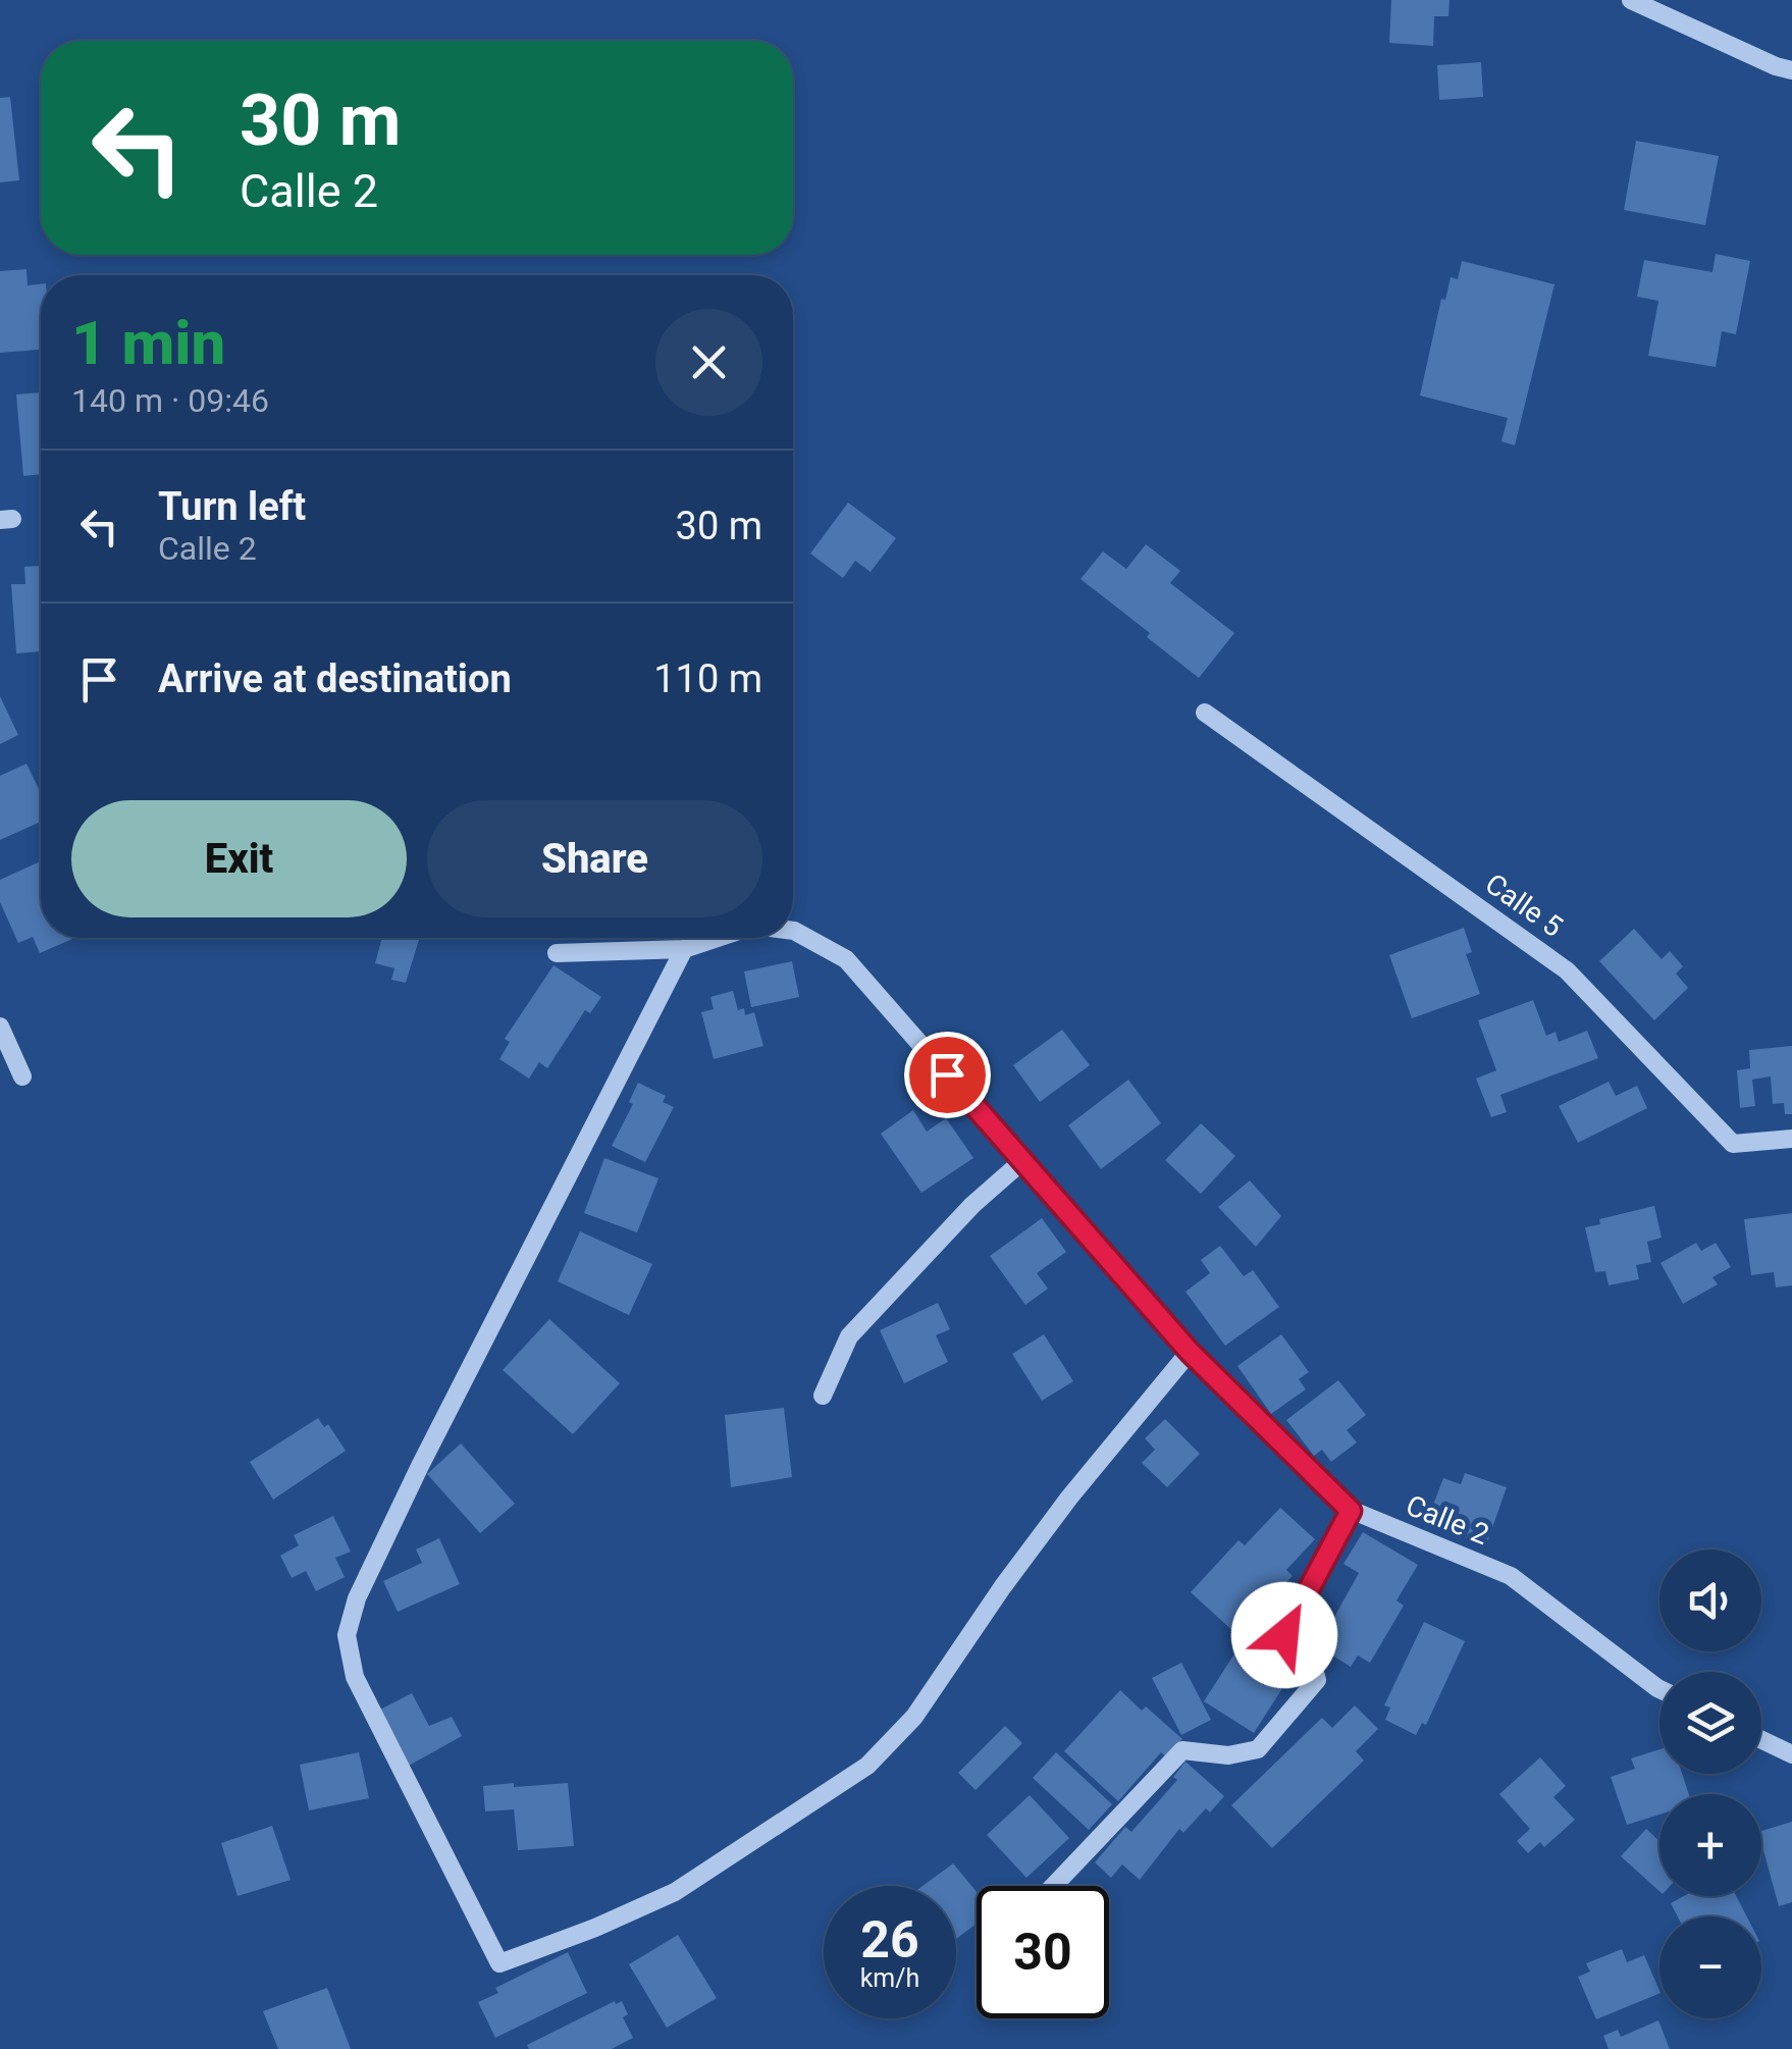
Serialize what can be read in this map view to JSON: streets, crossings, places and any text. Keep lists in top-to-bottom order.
{
  "streets": {
    "street": ["Calle 5", "Calle 2"]
  },
  "page": {
    "turn": ["30 m", "Calle 2"],
    "heading": ["1 min", "140 m · 09:46"],
    "list": [
      {
        "name": "Turn left",
        "note": "Calle 2",
        "value": "30 m"
      },
      {
        "name": "Arrive at destination",
        "value": "110 m"
      }
    ],
    "buttons": ["Exit", "Share"],
    "map_buttons": ["+", "−"],
    "speed": "26 km/h",
    "limit": "30"
  }
}
